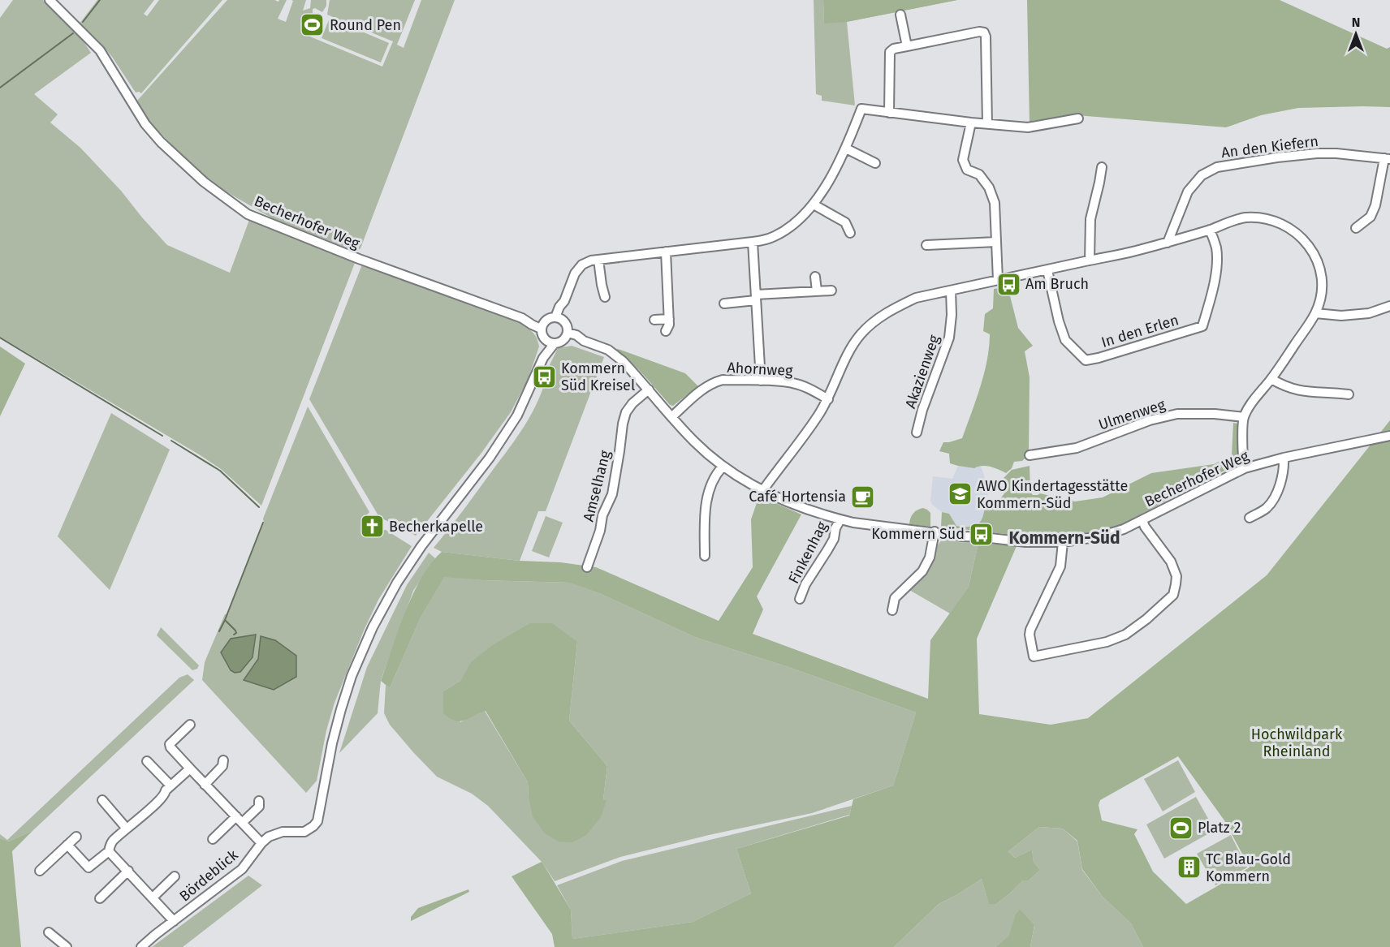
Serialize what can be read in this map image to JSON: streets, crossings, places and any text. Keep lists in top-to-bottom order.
{
  "streets": {
    "street": [
      "An den Kiefern",
      "Becherhofer Weg",
      "In den Erlen",
      "Ahornweg",
      "Akazienweg",
      "Ulmenweg",
      "Amselhang",
      "Finkenhag",
      "Bördeblick"
    ]
  },
  "crossings": [
    ["Becherhofer Weg", "Ahornweg"],
    ["Becherhofer Weg", "Amselhang"],
    ["Becherhofer Weg", "Finkenhag"]
  ],
  "districts": ["Kommern-Süd"],
  "parks": ["Hochwildpark Rheinland"],
  "places": {
    "sports": ["Round Pen", "Platz 2"],
    "bus stop": ["Am Bruch", "Kommern Süd Kreisel", "Kommern Süd"],
    "school or university": ["AWO Kindertagesstätte Kommern-Süd"],
    "cafe": ["Café Hortensia"],
    "church": ["Becherkapelle"],
    "building": ["TC Blau-Gold Kommern"]
  },
  "north": "top"
}
